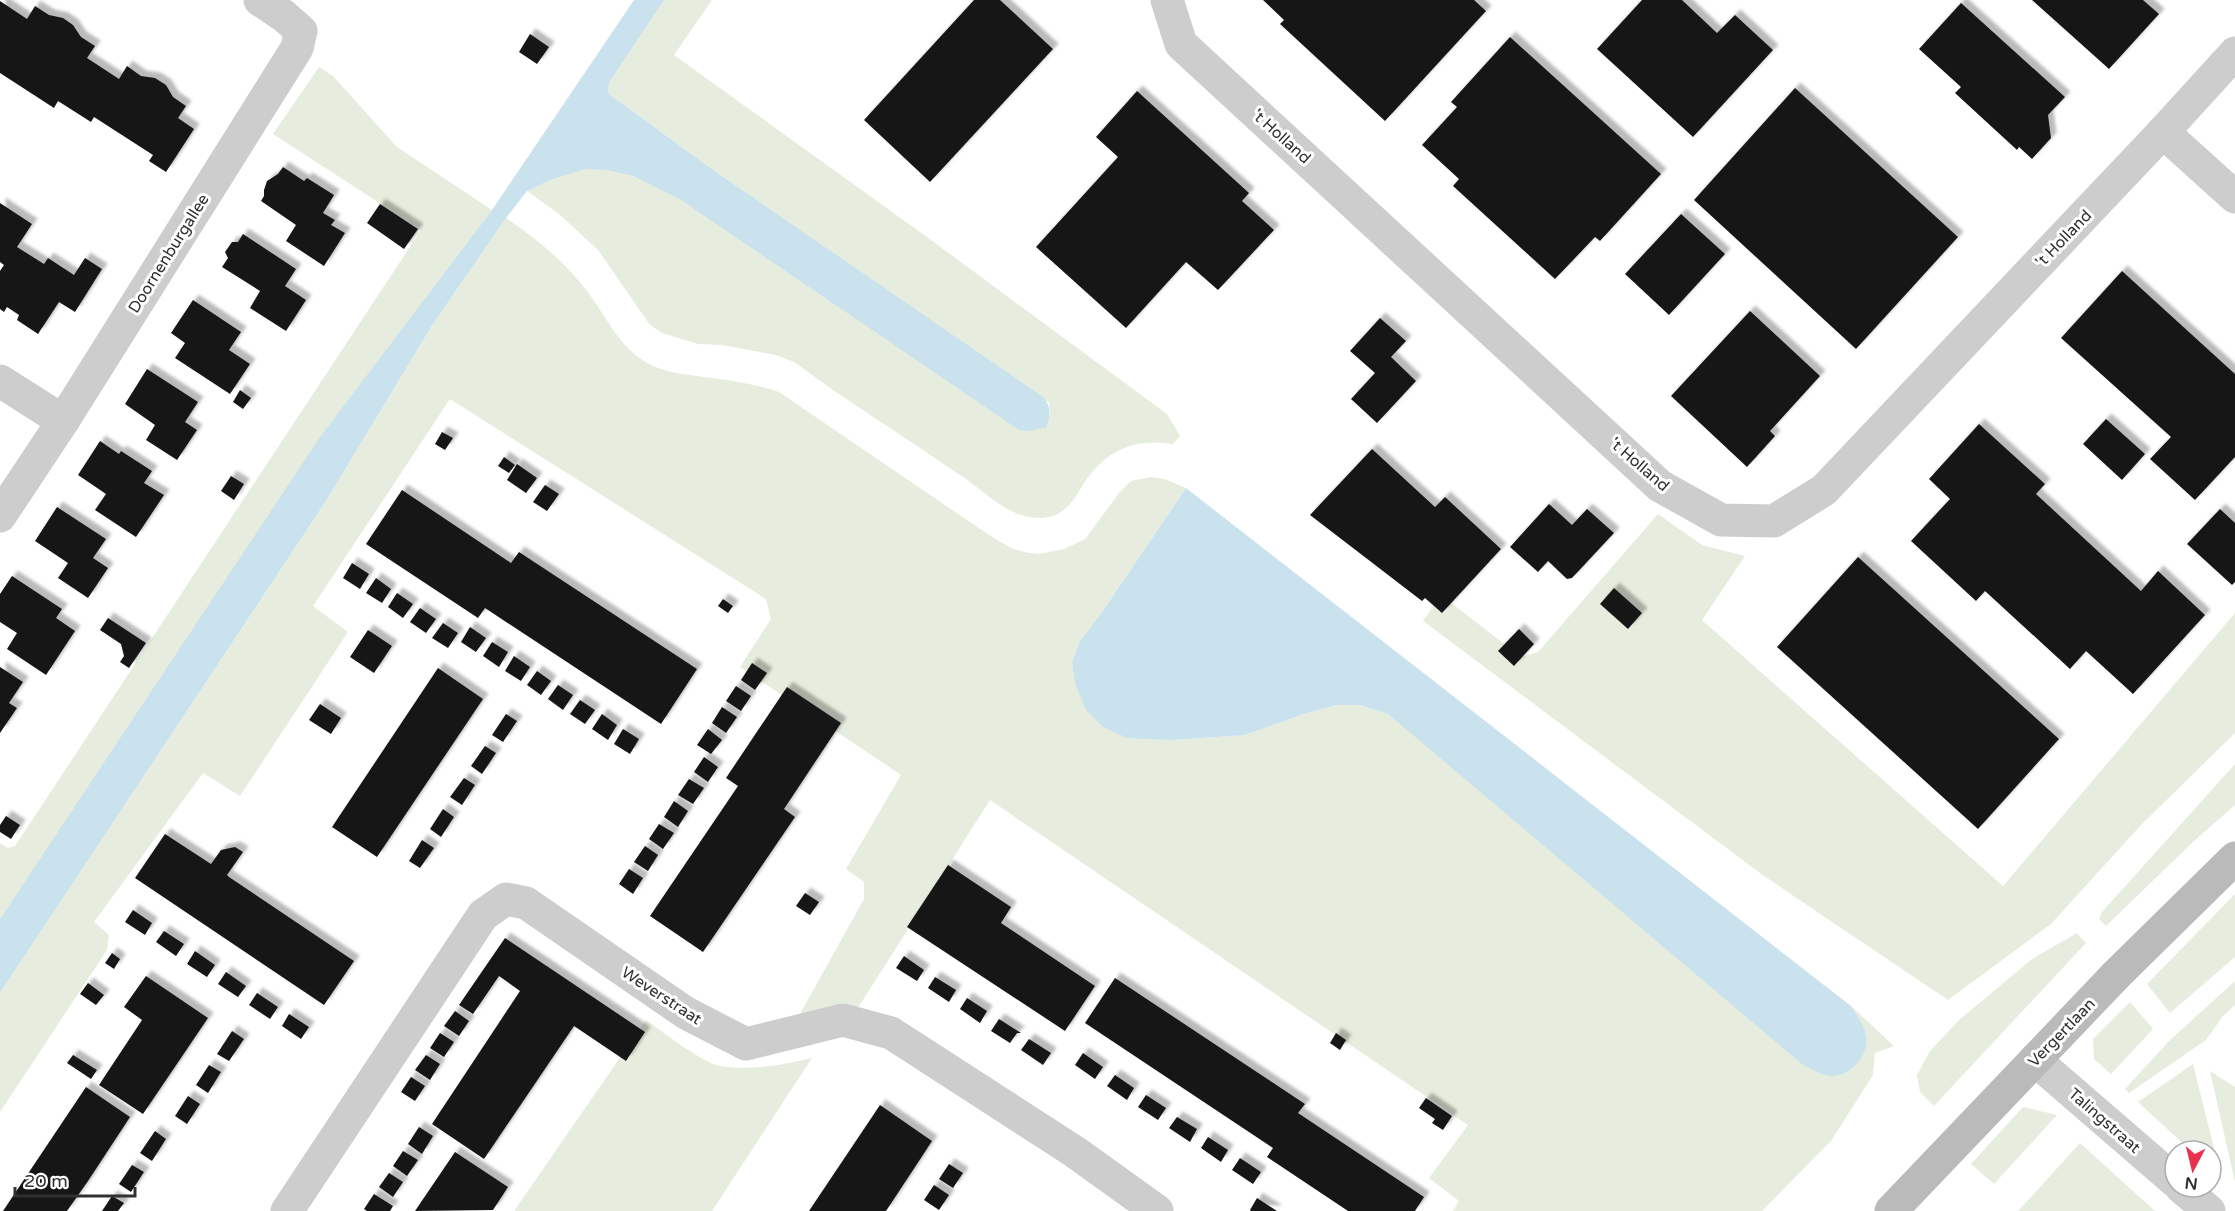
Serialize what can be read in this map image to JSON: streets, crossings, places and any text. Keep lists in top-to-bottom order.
{
  "streets": {
    "street": [
      "'t Holland",
      "Doornenburgallee",
      "Weverstraat",
      "Vergertlaan",
      "Talingstraat"
    ]
  },
  "crossings": [
    ["Vergertlaan", "Talingstraat"]
  ],
  "scale_bar": "20 m",
  "north": "bottom"
}
